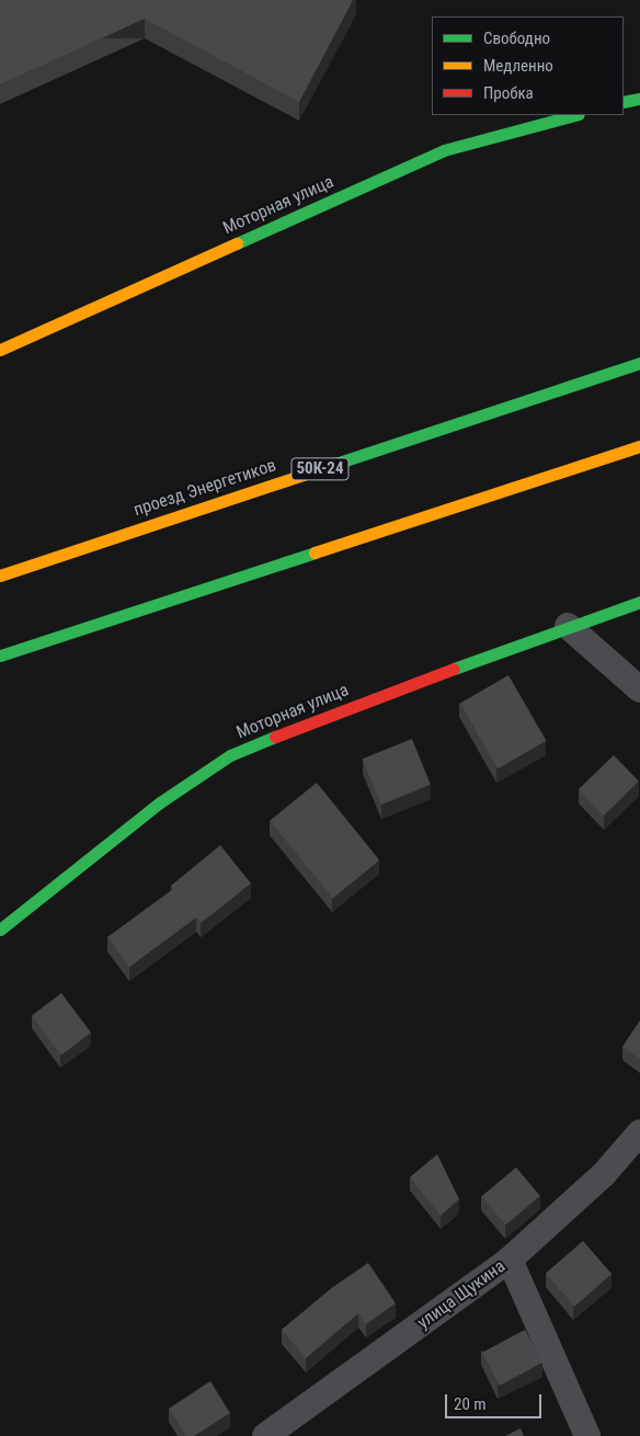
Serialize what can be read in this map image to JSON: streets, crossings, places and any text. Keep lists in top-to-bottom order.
{
  "streets": {
    "street": [
      "Моторная улица",
      "50К-24",
      "проезд Энергетиков",
      "улица Щукина"
    ]
  },
  "legend": ["Свободно", "Медленно", "Пробка"],
  "scale_bar": "20 m"
}
